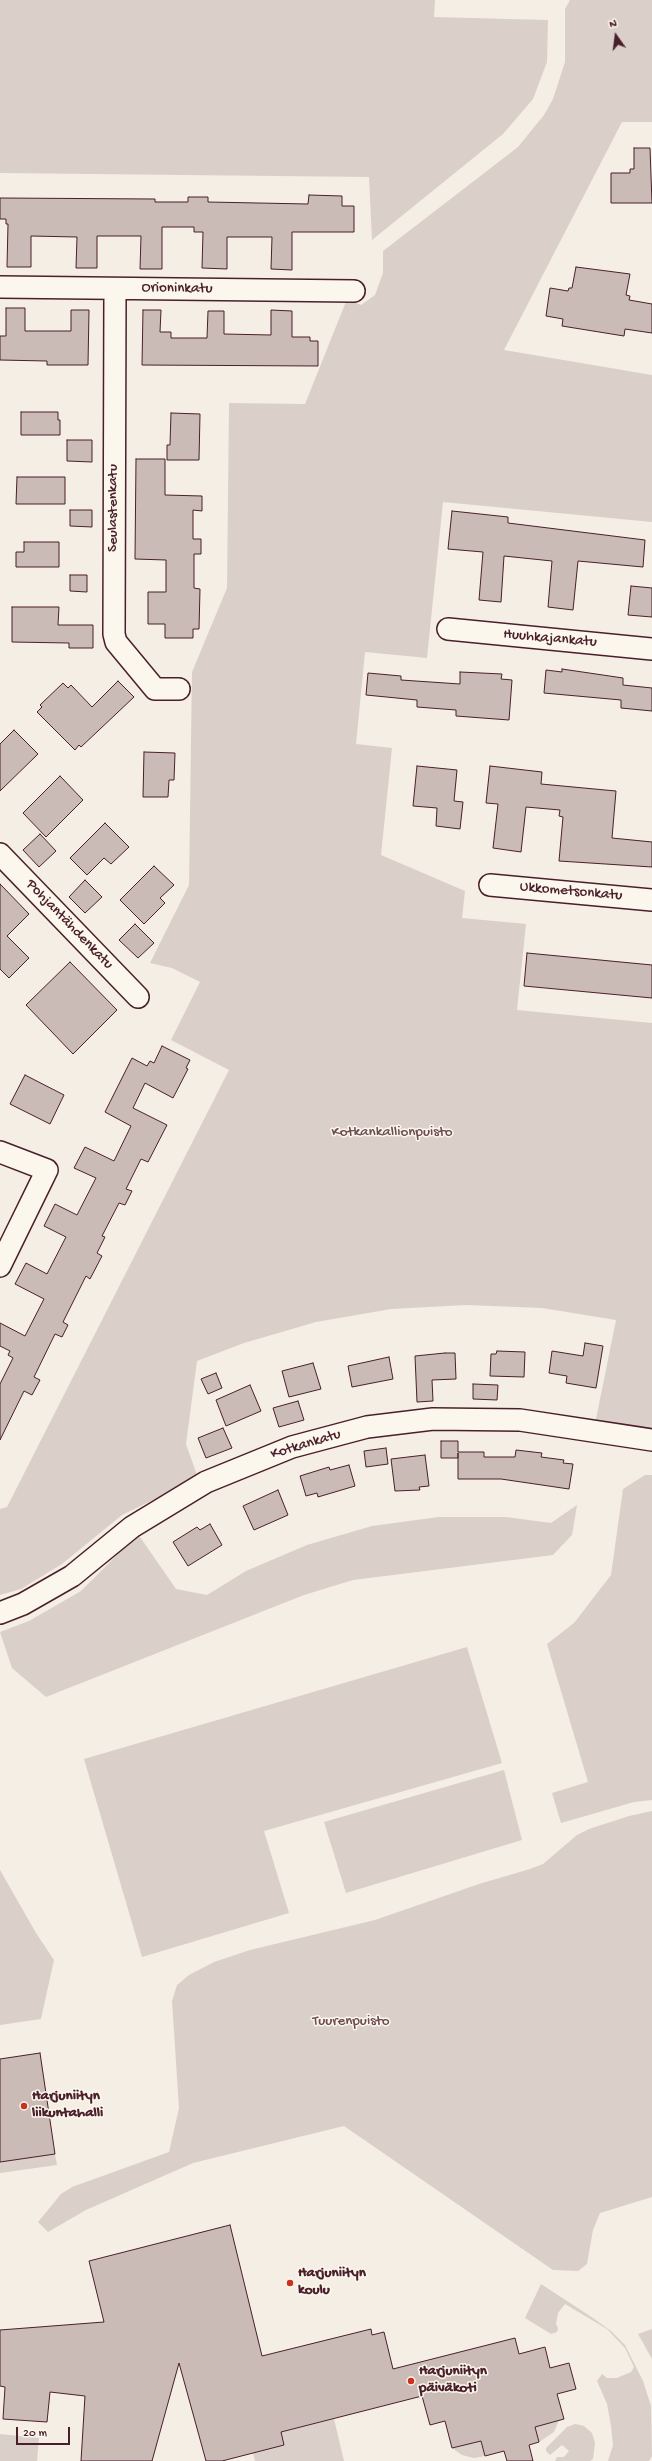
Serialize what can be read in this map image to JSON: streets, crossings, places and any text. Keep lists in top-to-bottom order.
{
  "streets": {
    "street": [
      "Orioninkatu",
      "Seulastenkatu",
      "Huuhkajankatu",
      "Ukkometsonkatu",
      "Pohjantähdenkatu",
      "Kotkankatu"
    ]
  },
  "crossings": [
    ["Orioninkatu", "Seulastenkatu"]
  ],
  "parks": ["Kotkankallionpuisto", "Tuurenpuisto"],
  "places": ["Harjuniityn liikuntahalli", "Harjuniityn koulu", "Harjuniityn päiväkoti"],
  "scale_bar": "20 m",
  "north": "top"
}
